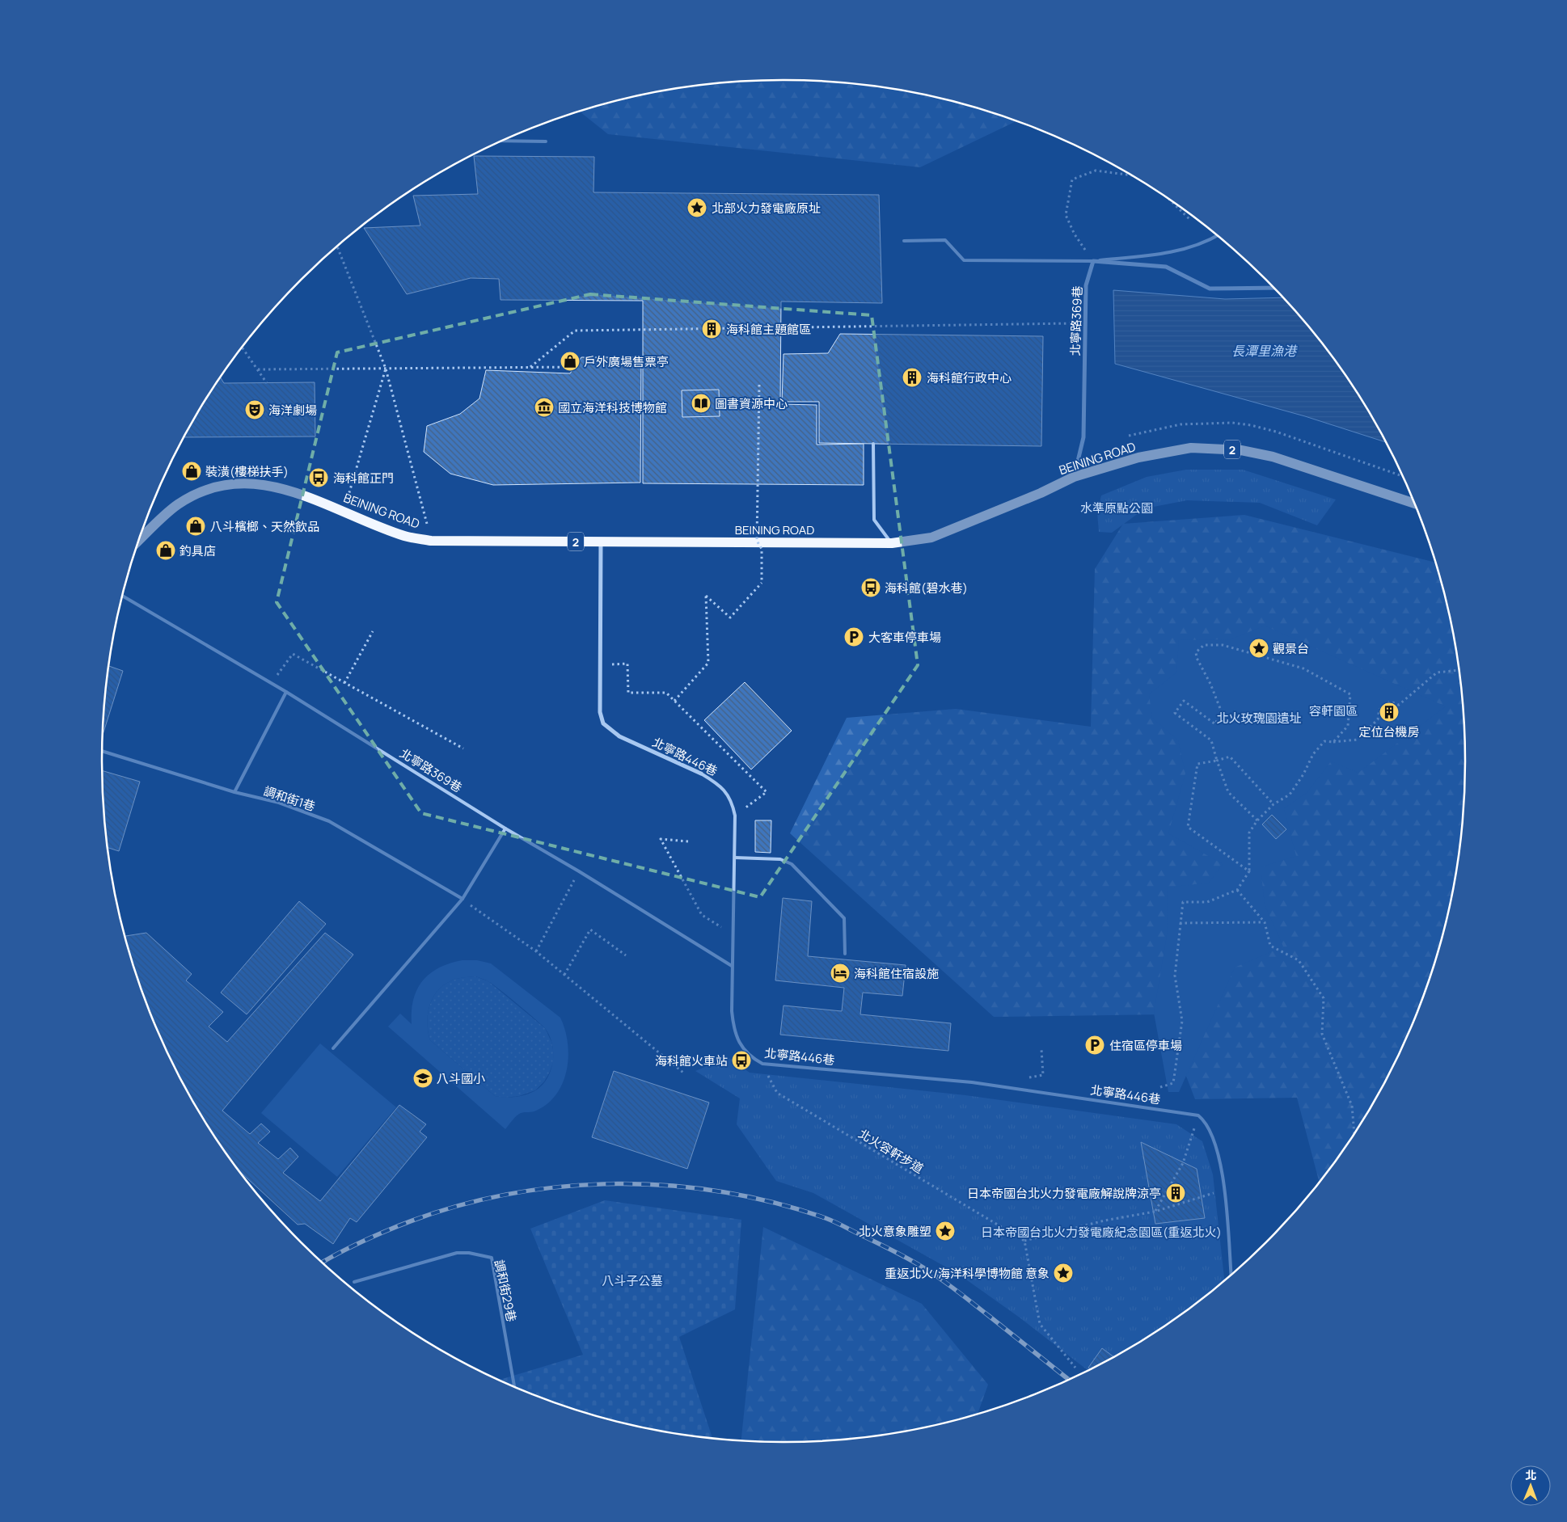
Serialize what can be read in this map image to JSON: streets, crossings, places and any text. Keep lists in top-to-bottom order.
{
  "streets": {
    "main road": ["2", "BEINING ROAD"],
    "street": ["北寧路369巷", "北寧路446巷"],
    "lane": ["調和街1巷", "調和街29巷"],
    "path": ["北火容軒步道"]
  },
  "crossings": [
    ["北寧路369巷", "BEINING ROAD"],
    ["北寧路369巷", "北寧路446巷"],
    ["BEINING ROAD", "北寧路446巷"],
    ["北寧路446巷", "北火容軒步道"]
  ],
  "water": ["長潭里漁港"],
  "parks": [
    "水準原點公園",
    "容軒園區",
    "北火玫瑰園遺址",
    "日本帝國台北火力發電廠紀念園區(重返北火)",
    "八斗子公墓"
  ],
  "places": {
    "place": [
      "北部火力發電廠原址",
      "觀景台",
      "北火意象雕塑",
      "重返北火/海洋科學博物館 意象"
    ],
    "building": [
      "海科館主題館區",
      "海科館行政中心",
      "定位台機房",
      "日本帝國台北火力發電廠解說牌涼亭"
    ],
    "shop": [
      "戶外廣場售票亭",
      "裝潢(樓梯扶手)",
      "八斗檳榔、天然飲品",
      "釣具店"
    ],
    "library": ["圖書資源中心"],
    "museum": ["國立海洋科技博物館"],
    "theatre": ["海洋劇場"],
    "bus stop": ["海科館正門", "海科館(碧水巷)", "海科館火車站"],
    "parking": ["大客車停車場", "住宿區停車場"],
    "hotel": ["海科館住宿設施"],
    "school or university": ["八斗國小"]
  },
  "north": "top"
}
